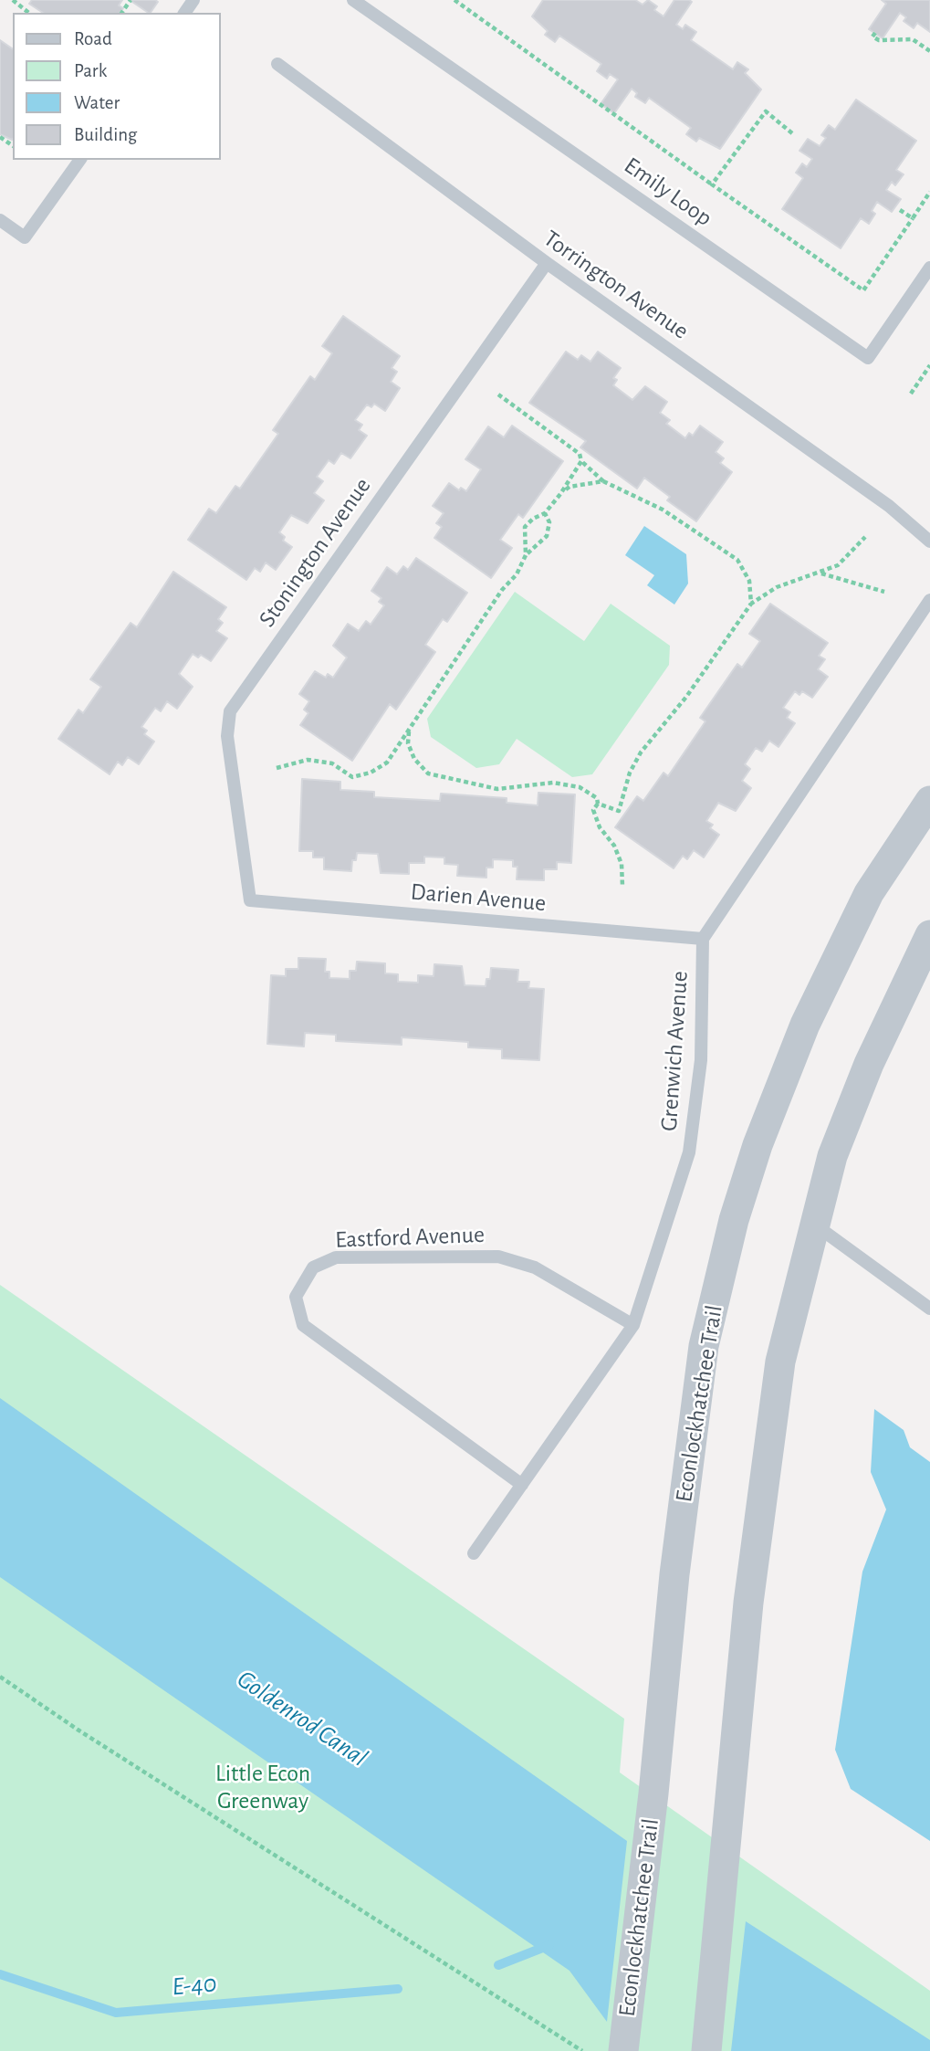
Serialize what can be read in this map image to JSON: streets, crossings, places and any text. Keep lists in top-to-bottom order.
{
  "streets": {
    "street": ["Econlockhatchee Trail"],
    "lane": [
      "Emily Loop",
      "Torrington Avenue",
      "Stonington Avenue",
      "Darien Avenue",
      "Grenwich Avenue",
      "Eastford Avenue"
    ]
  },
  "crossings": [
    ["Torrington Avenue", "Stonington Avenue"],
    ["Stonington Avenue", "Darien Avenue"],
    ["Darien Avenue", "Grenwich Avenue"],
    ["Grenwich Avenue", "Eastford Avenue"]
  ],
  "water": ["Goldenrod Canal", "E-40"],
  "parks": ["Little Econ Greenway"],
  "legend": [
    "Road",
    "Park",
    "Water",
    "Building"
  ]
}
